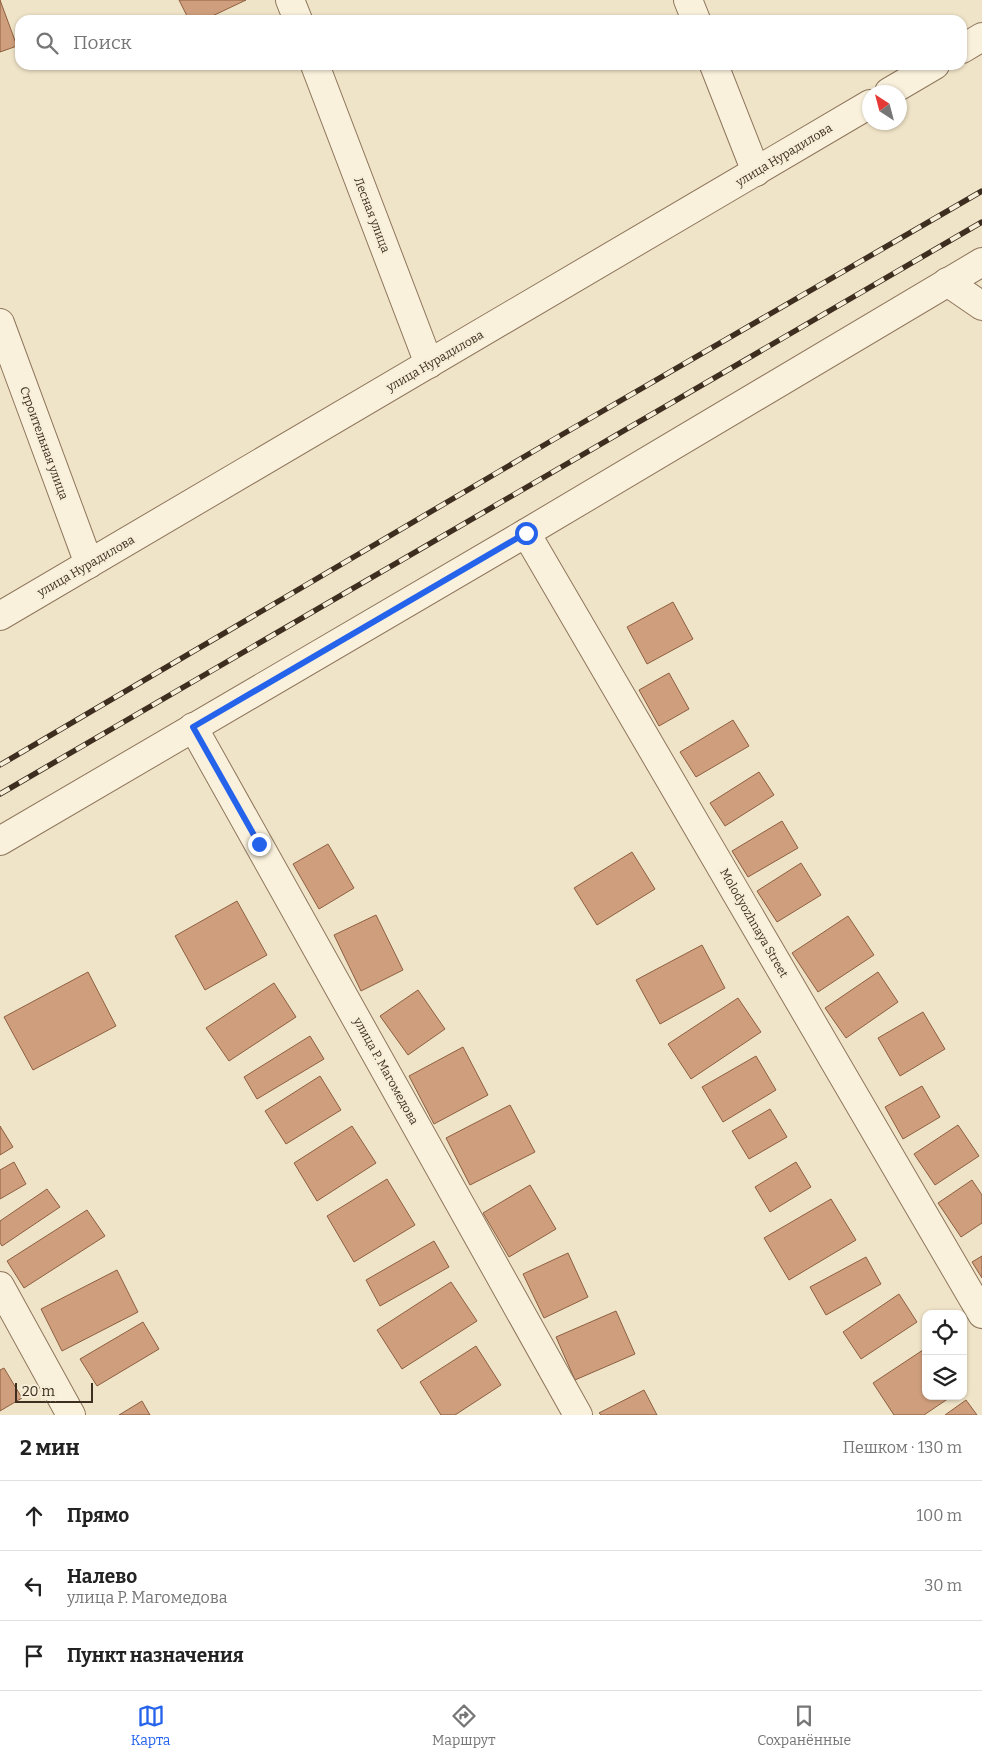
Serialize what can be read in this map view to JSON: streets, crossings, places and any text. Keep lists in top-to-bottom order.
{
  "streets": {
    "street": [
      "улица Нурадилова",
      "Лесная улица",
      "Строительная улица",
      "Molodyozhnaya Street",
      "улица Р. Магомедова"
    ]
  },
  "crossings": [
    ["улица Нурадилова", "Лесная улица"],
    ["улица Нурадилова", "Строительная улица"]
  ],
  "scale_bar": "20 m",
  "north": "top left",
  "page": {
    "search": "Поиск",
    "scale": "20 m",
    "heading": ["2 мин", "Пешком · 130 m"],
    "list": [
      ["Прямо", "100 m"],
      ["Налево", "улица Р. Магомедова", "30 m"],
      "Пункт назначения"
    ],
    "nav": ["Карта", "Маршрут", "Сохранённые"]
  }
}
